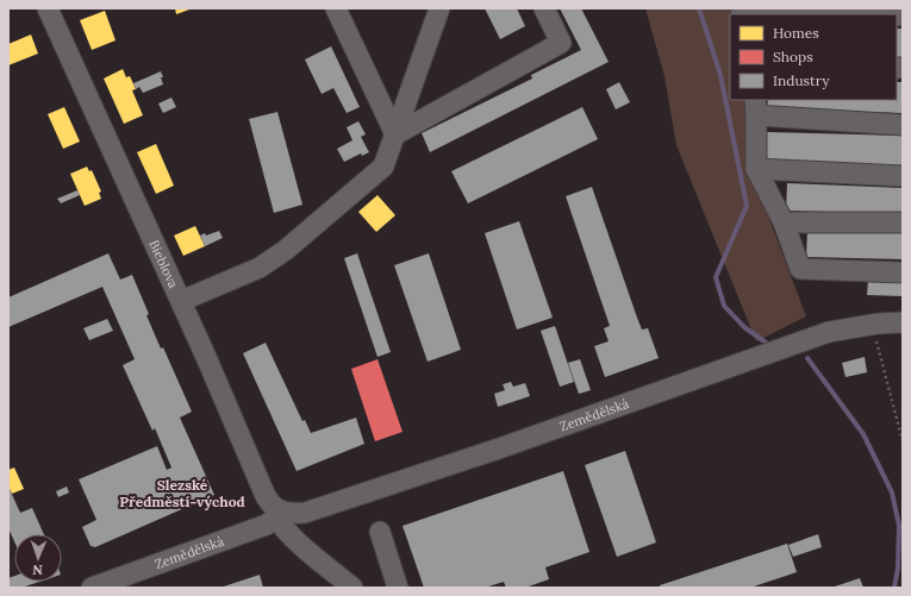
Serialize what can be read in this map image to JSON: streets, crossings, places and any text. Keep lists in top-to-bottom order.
{
  "streets": {
    "street": ["Bieblova", "Zemědělská"]
  },
  "crossings": [
    ["Bieblova", "Zemědělská"]
  ],
  "districts": ["Slezské Předměstí-východ"],
  "legend": ["Homes", "Shops", "Industry"],
  "north": "bottom"
}
